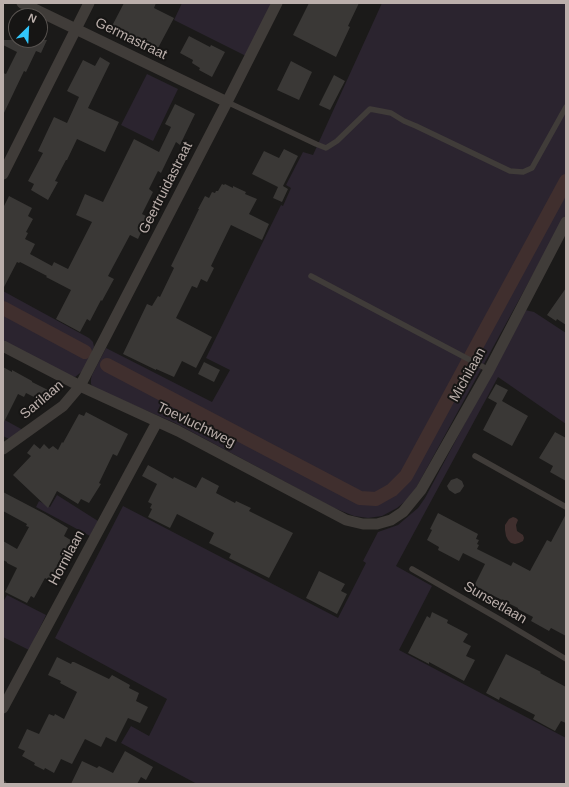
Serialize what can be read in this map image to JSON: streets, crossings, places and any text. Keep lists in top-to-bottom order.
{
  "streets": {
    "street": [
      "Germastraat",
      "Geertruidastraat",
      "Michilaan",
      "Sarilaan",
      "Toevluchtweg",
      "Hornilaan"
    ],
    "lane": ["Sunsetlaan"]
  },
  "crossings": [
    ["Germastraat", "Geertruidastraat"],
    ["Geertruidastraat", "Sarilaan"],
    ["Geertruidastraat", "Toevluchtweg"],
    ["Michilaan", "Toevluchtweg"],
    ["Sarilaan", "Toevluchtweg"],
    ["Toevluchtweg", "Hornilaan"]
  ],
  "north": "top right"
}
